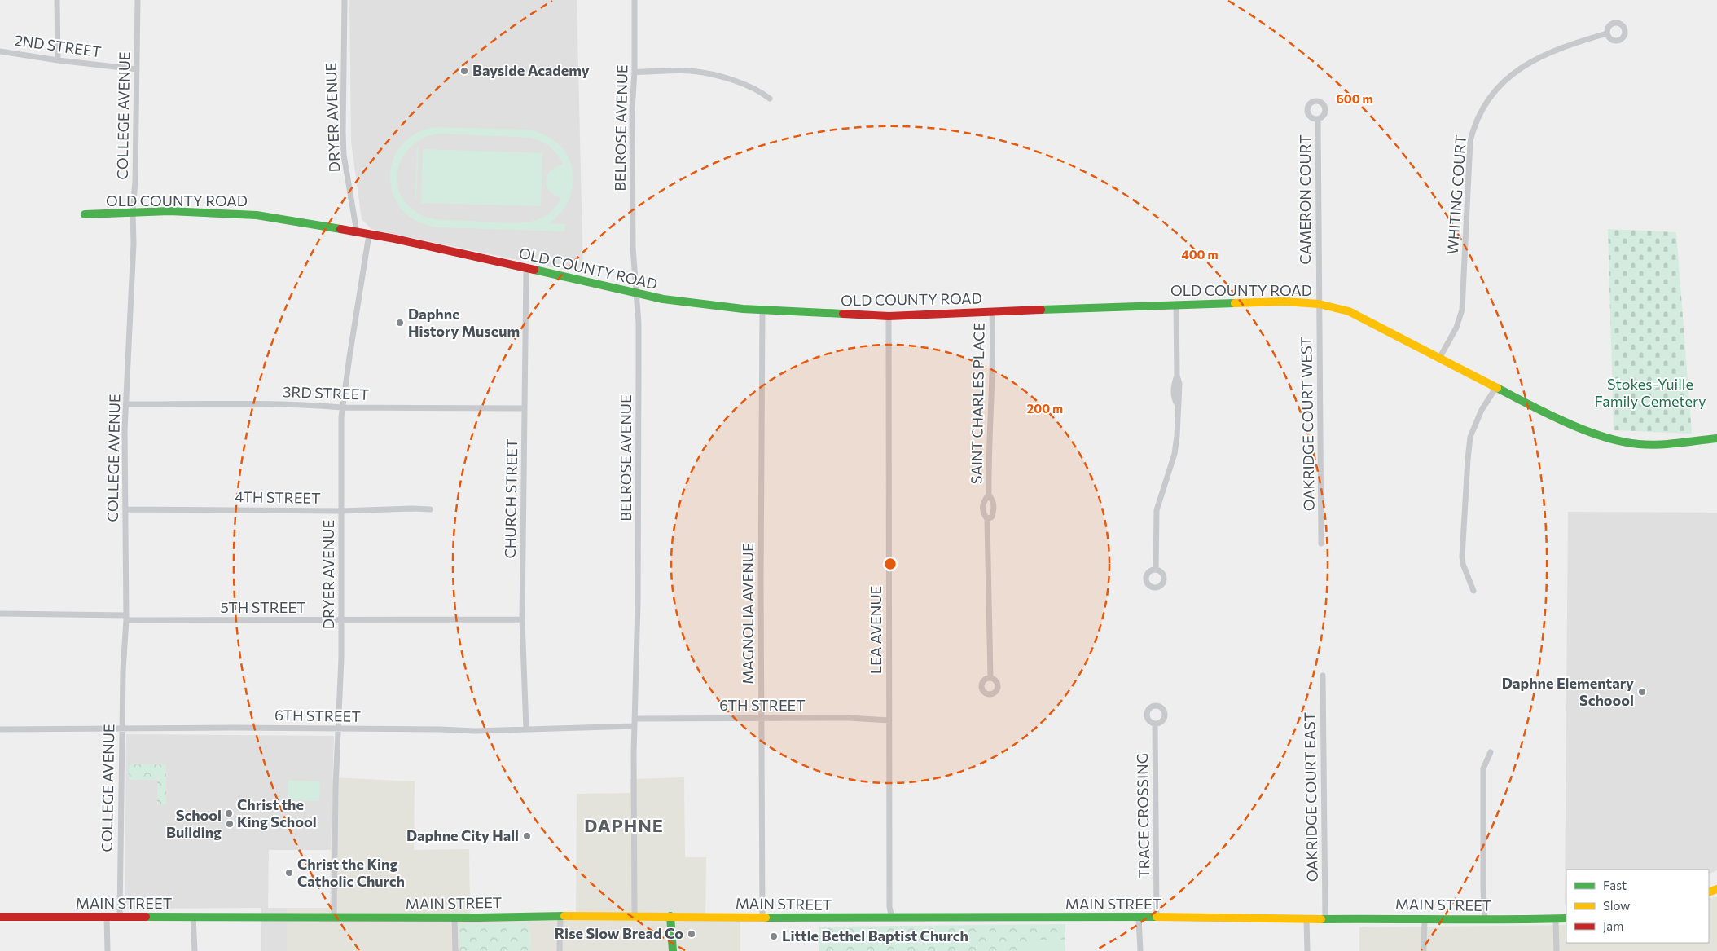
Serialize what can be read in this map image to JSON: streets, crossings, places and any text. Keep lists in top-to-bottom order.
{
  "streets": {
    "street": [
      "2ND STREET",
      "COLLEGE AVENUE",
      "DRYER AVENUE",
      "BELROSE AVENUE",
      "WHITING COURT",
      "CAMERON COURT",
      "OLD COUNTY ROAD",
      "3RD STREET",
      "SAINT CHARLES PLACE",
      "OAKRIDGE COURT WEST",
      "4TH STREET",
      "CHURCH STREET",
      "5TH STREET",
      "MAGNOLIA AVENUE",
      "LEA AVENUE",
      "6TH STREET",
      "OAKRIDGE COURT EAST",
      "TRACE CROSSING",
      "MAIN STREET"
    ]
  },
  "crossings": [
    ["2ND STREET", "COLLEGE AVENUE"],
    ["COLLEGE AVENUE", "OLD COUNTY ROAD"],
    ["COLLEGE AVENUE", "3RD STREET"],
    ["COLLEGE AVENUE", "4TH STREET"],
    ["COLLEGE AVENUE", "5TH STREET"],
    ["COLLEGE AVENUE", "6TH STREET"],
    ["COLLEGE AVENUE", "MAIN STREET"],
    ["DRYER AVENUE", "OLD COUNTY ROAD"],
    ["DRYER AVENUE", "3RD STREET"],
    ["DRYER AVENUE", "4TH STREET"],
    ["DRYER AVENUE", "5TH STREET"],
    ["DRYER AVENUE", "6TH STREET"],
    ["DRYER AVENUE", "MAIN STREET"],
    ["BELROSE AVENUE", "OLD COUNTY ROAD"],
    ["BELROSE AVENUE", "6TH STREET"],
    ["BELROSE AVENUE", "MAIN STREET"],
    ["WHITING COURT", "OLD COUNTY ROAD"],
    ["CAMERON COURT", "OLD COUNTY ROAD"],
    ["CAMERON COURT", "OAKRIDGE COURT WEST"],
    ["OLD COUNTY ROAD", "SAINT CHARLES PLACE"],
    ["OLD COUNTY ROAD", "OAKRIDGE COURT WEST"],
    ["OLD COUNTY ROAD", "CHURCH STREET"],
    ["OLD COUNTY ROAD", "MAGNOLIA AVENUE"],
    ["OLD COUNTY ROAD", "LEA AVENUE"],
    ["3RD STREET", "CHURCH STREET"],
    ["CHURCH STREET", "5TH STREET"],
    ["CHURCH STREET", "6TH STREET"],
    ["MAGNOLIA AVENUE", "6TH STREET"],
    ["MAGNOLIA AVENUE", "MAIN STREET"],
    ["LEA AVENUE", "6TH STREET"],
    ["LEA AVENUE", "MAIN STREET"],
    ["OAKRIDGE COURT EAST", "MAIN STREET"],
    ["TRACE CROSSING", "MAIN STREET"]
  ],
  "districts": ["DAPHNE"],
  "parks": ["Stokes-Yuille Family Cemetery"],
  "places": [
    "Bayside Academy",
    "Daphne History Museum",
    "Daphne Elementary Schoool",
    "Christ the King School",
    "School Building",
    "Daphne City Hall",
    "Christ the King Catholic Church",
    "Rise Slow Bread Co",
    "Little Bethel Baptist Church"
  ],
  "legend": ["Fast", "Slow", "Jam"],
  "rings": ["600 m", "400 m", "200 m"]
}
